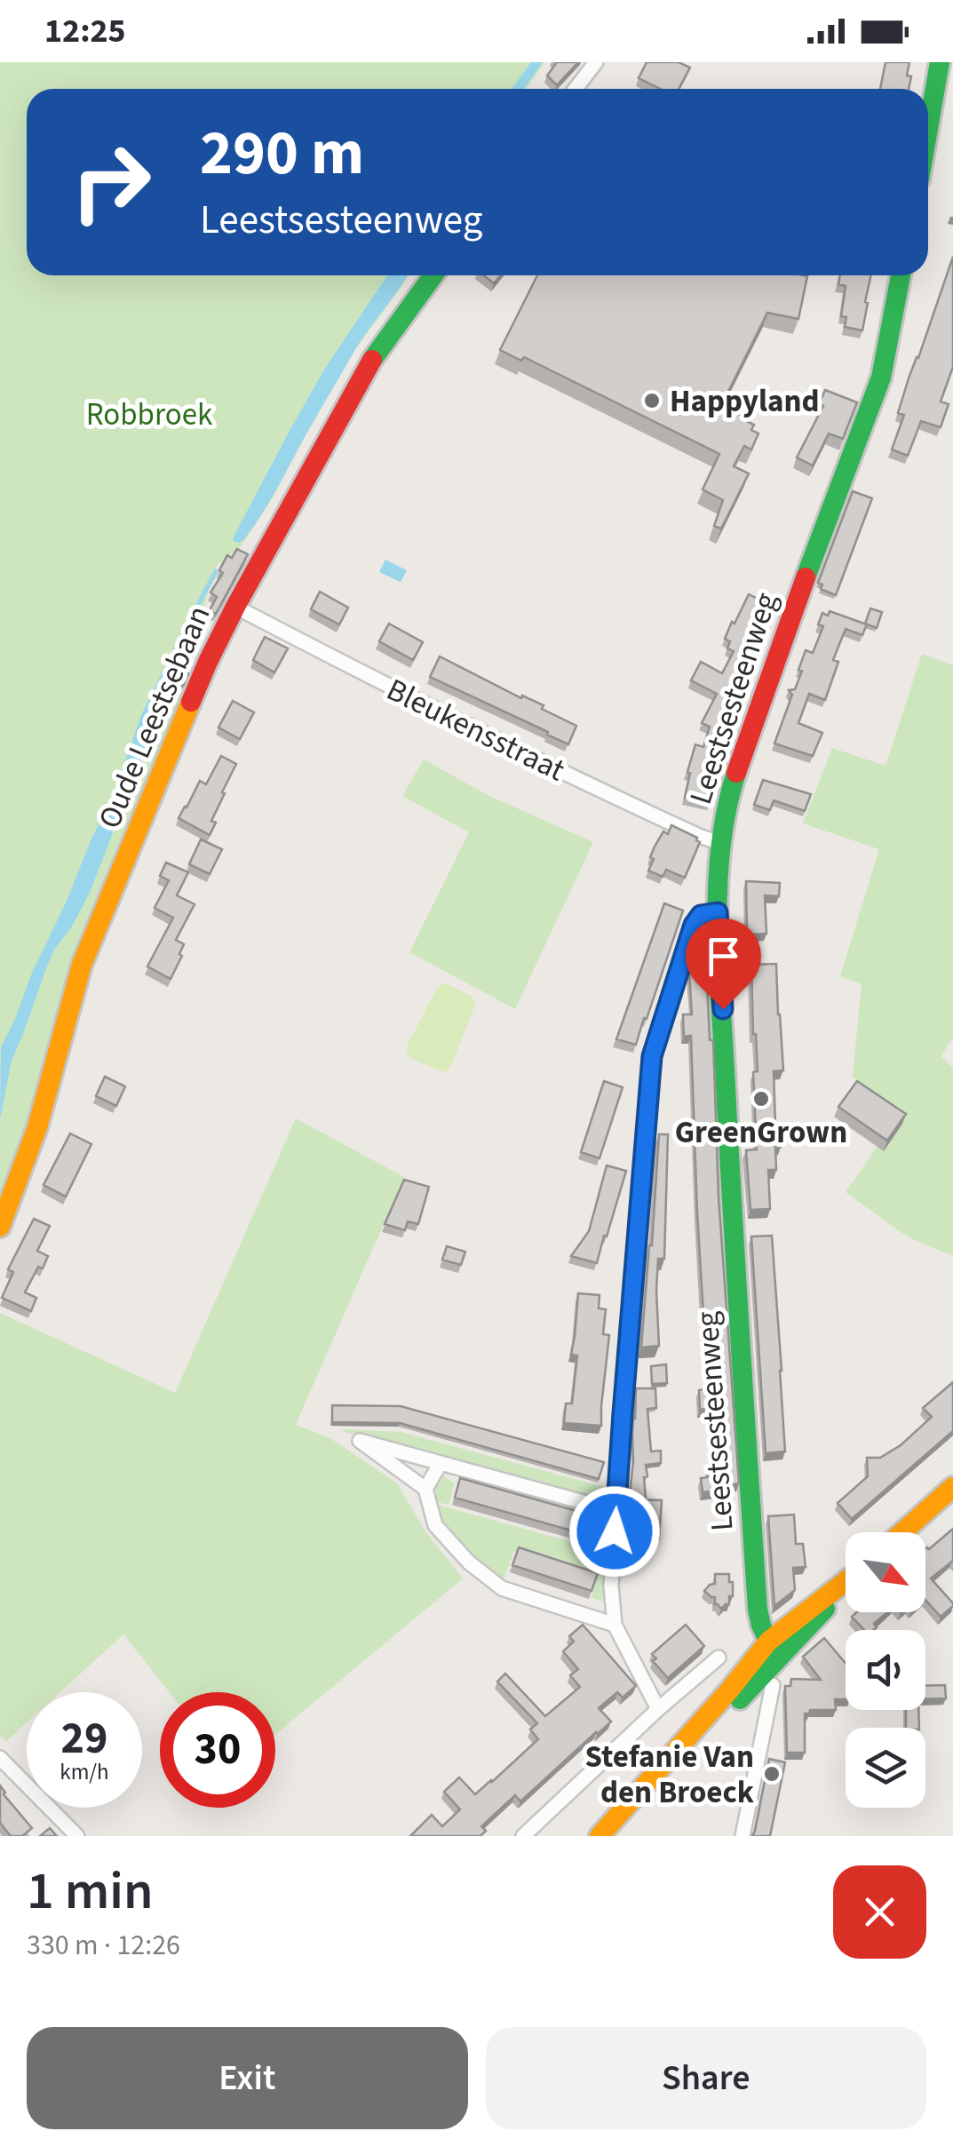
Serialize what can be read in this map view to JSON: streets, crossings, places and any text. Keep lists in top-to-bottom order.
{
  "streets": {
    "street": ["Leestsesteenweg", "Oude Leestsebaan", "Bleukensstraat"]
  },
  "crossings": [
    ["Leestsesteenweg", "Bleukensstraat"],
    ["Oude Leestsebaan", "Bleukensstraat"]
  ],
  "parks": ["Robbroek"],
  "places": ["Happyland", "GreenGrown", "Stefanie Van den Broeck"],
  "north": "bottom right",
  "page": {
    "status": "12:25",
    "turn": ["290 m", "Leestsesteenweg"],
    "speed": "29 km/h",
    "limit": "30",
    "heading": ["1 min", "330 m · 12:26"],
    "buttons": ["Exit", "Share"]
  }
}
